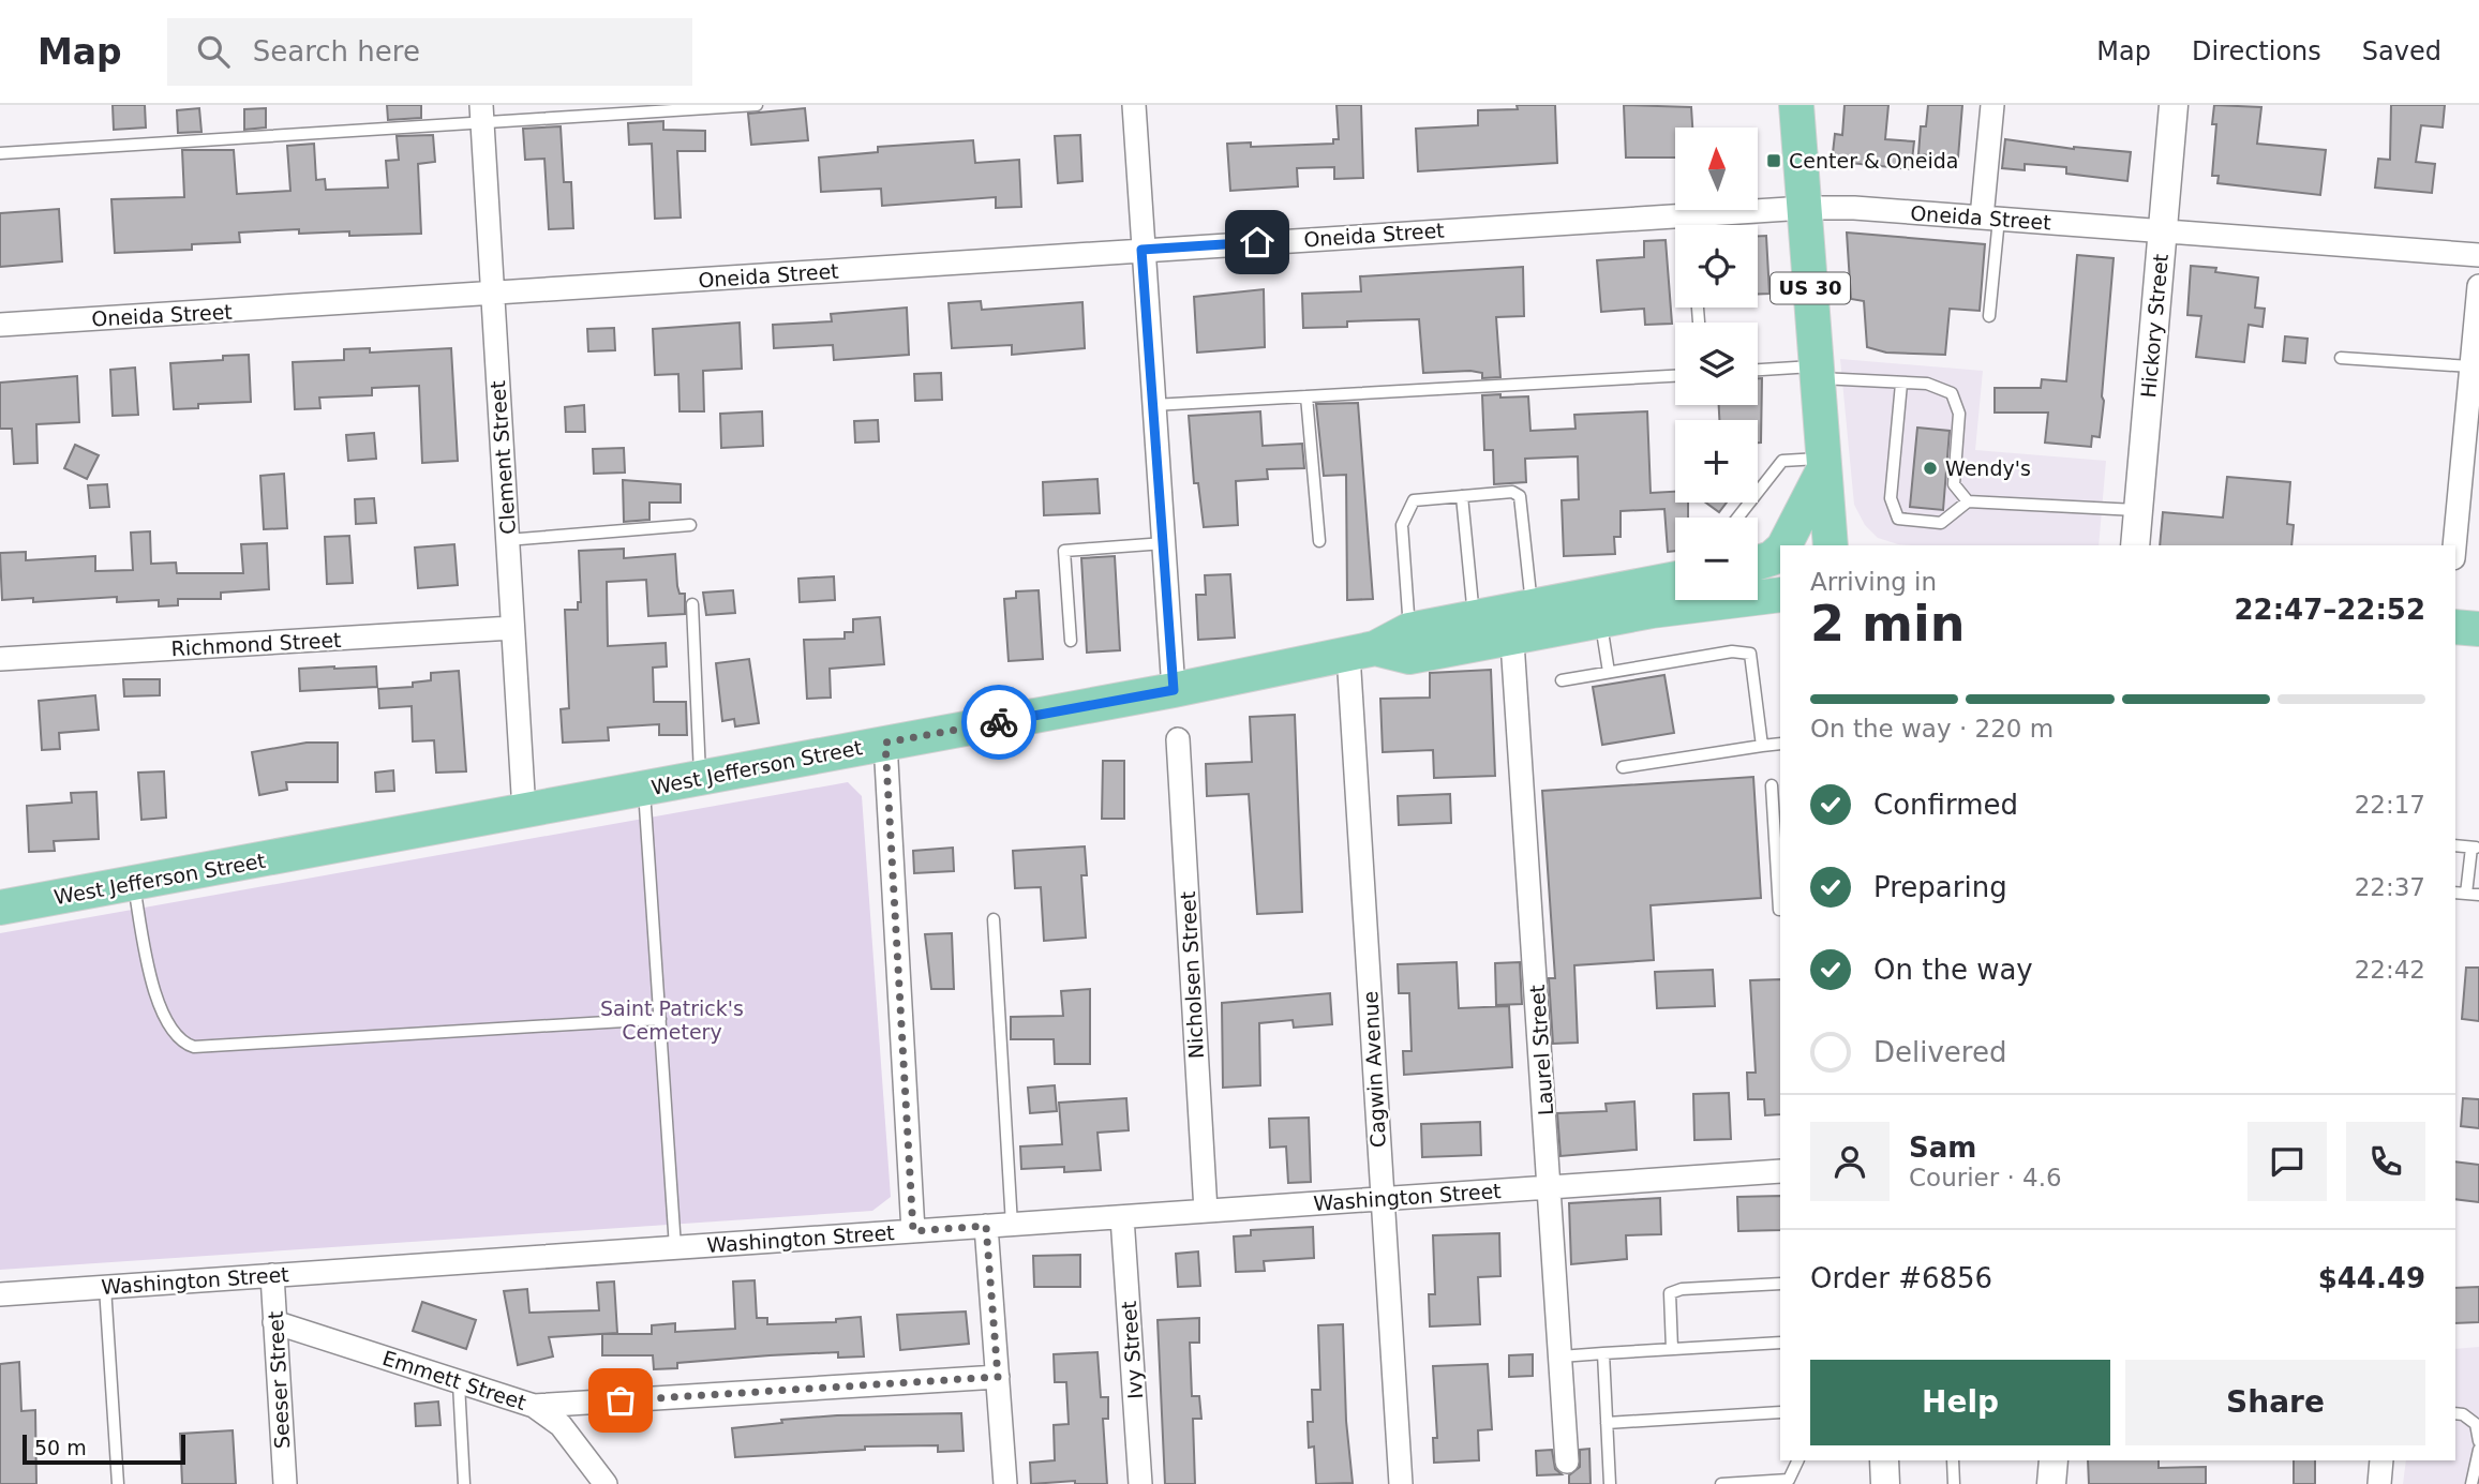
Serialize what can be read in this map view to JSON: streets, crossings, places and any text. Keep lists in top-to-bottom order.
{
  "streets": {
    "main road": ["US 30", "West Jefferson Street"],
    "street": [
      "Oneida Street",
      "Hickory Street",
      "Clement Street",
      "Richmond Street",
      "Nicholsen Street",
      "Laurel Street",
      "Cagwin Avenue",
      "Washington Street",
      "Ivy Street",
      "Seeser Street",
      "Emmett Street"
    ]
  },
  "crossings": [
    ["Oneida Street", "US 30"],
    ["Oneida Street", "Hickory Street"],
    ["Oneida Street", "Clement Street"],
    ["Clement Street", "Richmond Street"],
    ["Clement Street", "West Jefferson Street"],
    ["West Jefferson Street", "Laurel Street"],
    ["West Jefferson Street", "Cagwin Avenue"],
    ["Nicholsen Street", "Washington Street"],
    ["Laurel Street", "Washington Street"],
    ["Cagwin Avenue", "Washington Street"],
    ["Washington Street", "Ivy Street"],
    ["Washington Street", "Seeser Street"],
    ["Seeser Street", "Emmett Street"]
  ],
  "parks": ["Saint Patrick's Cemetery"],
  "places": {
    "transit": ["Center & Oneida"],
    "other": ["Wendy's"]
  },
  "scale_bar": "50 m",
  "north": "top",
  "page": {
    "header": "Map",
    "search": "Search here",
    "nav": ["Map", "Directions", "Saved"],
    "map_buttons": ["+", "−"],
    "heading": ["2 min", "Arriving in", "22:47–22:52"],
    "panel": [
      "Sam",
      "Courier · 4.6",
      "Order #6856",
      "$44.49"
    ],
    "bar": "On the way · 220 m",
    "list": [
      ["Confirmed", "22:17"],
      ["Preparing", "22:37"],
      ["On the way", "22:42"],
      "Delivered"
    ],
    "buttons": ["Help", "Share"],
    "scale": "50 m"
  }
}
